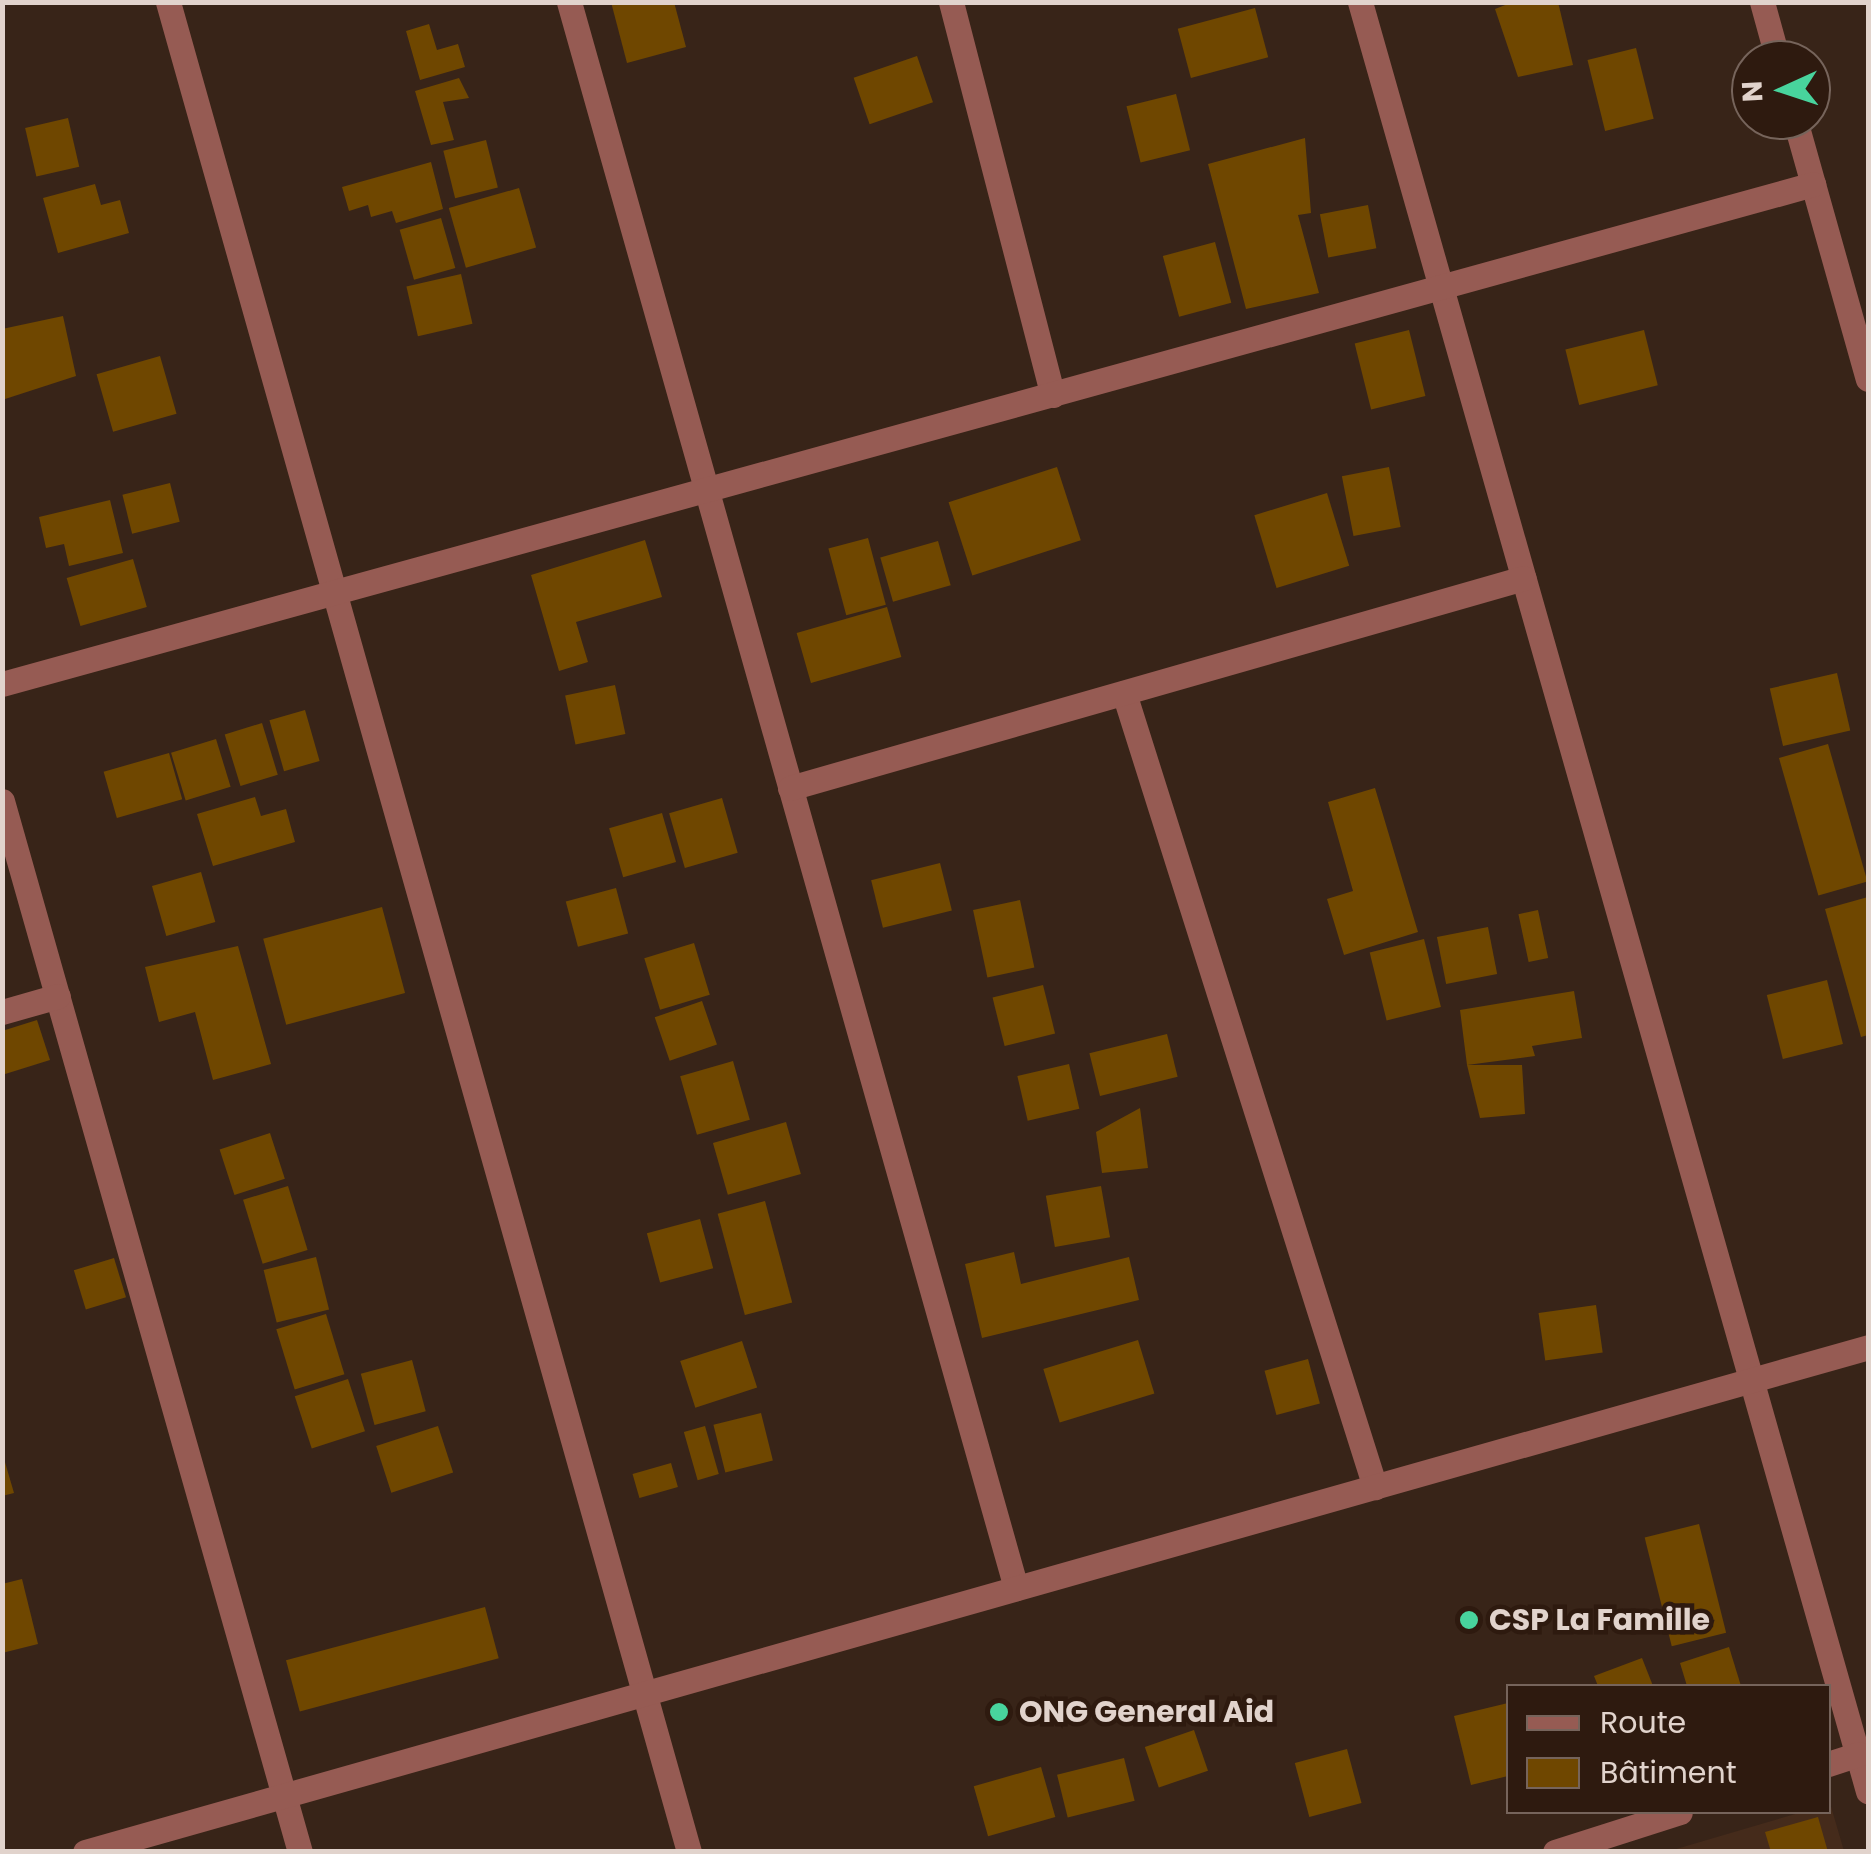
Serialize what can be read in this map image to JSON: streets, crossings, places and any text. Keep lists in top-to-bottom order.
{
  "places": ["CSP La Famille", "ONG General Aid"],
  "legend": ["Route", "Bâtiment"],
  "north": "left"
}
